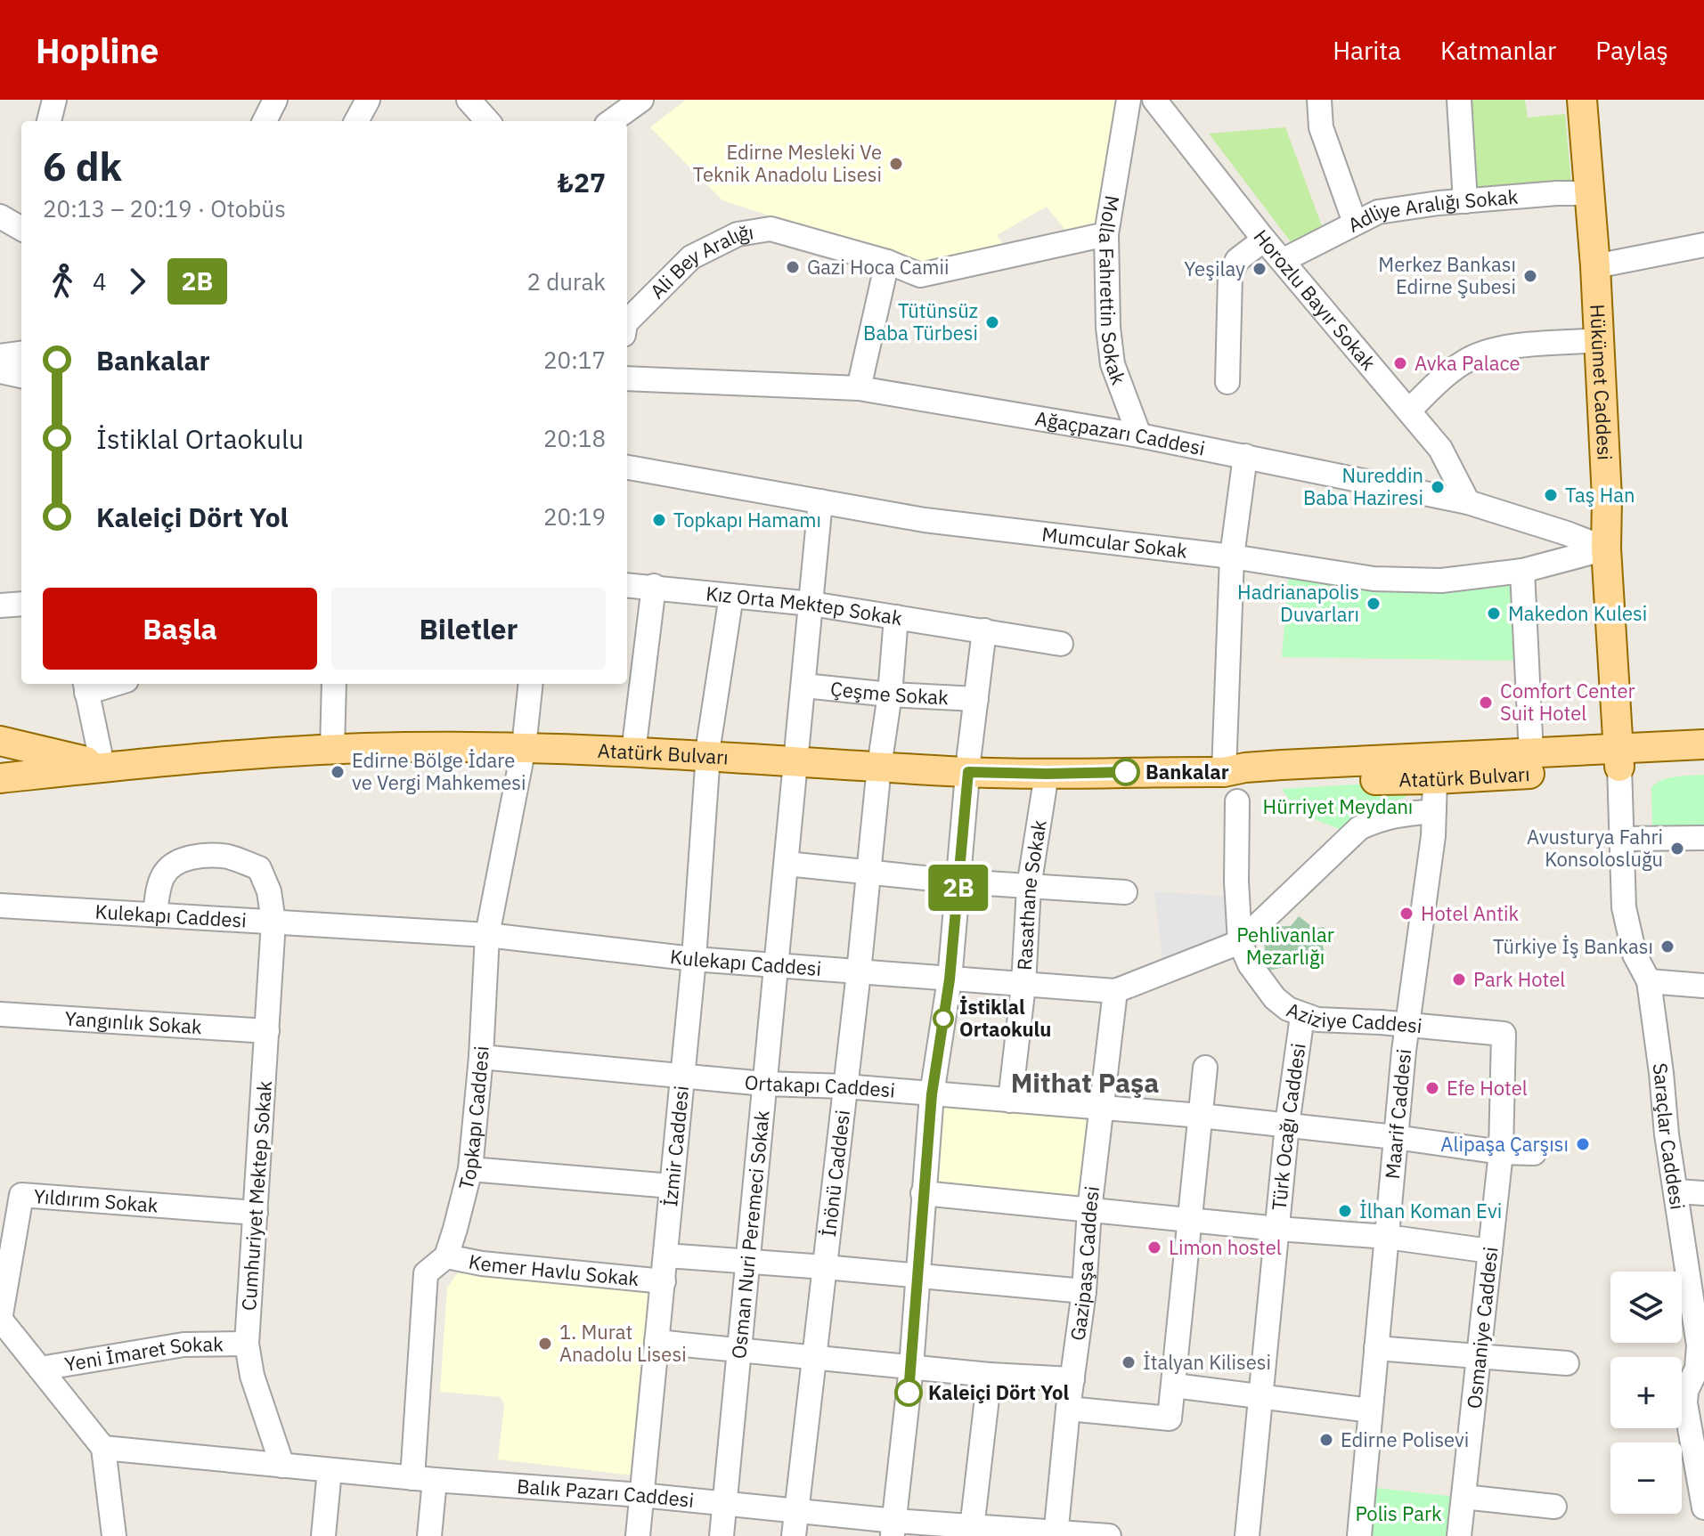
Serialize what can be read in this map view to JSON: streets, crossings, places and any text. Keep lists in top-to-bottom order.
{
  "streets": {
    "main road": ["Hükümet Caddesi", "Atatürk Bulvarı"],
    "street": [
      "Adliye Aralığı Sokak",
      "Ali Bey Aralığı",
      "Molla Fahrettin Sokak",
      "Horozlu Bayır Sokak",
      "Ağaçpazarı Caddesi",
      "Mumcular Sokak",
      "Kız Orta Mektep Sokak",
      "Çeşme Sokak",
      "Rasathane Sokak",
      "Kulekapı Caddesi",
      "Aziziye Caddesi",
      "Yangınlık Sokak",
      "Ortakapı Caddesi",
      "Maarif Caddesi",
      "Topkapı Caddesi",
      "Türk Ocağı Caddesi",
      "Saraçlar Caddesi",
      "İzmir Caddesi",
      "İnönü Caddesi",
      "Cumhuriyet Mektep Sokak",
      "Yıldırım Sokak",
      "Osman Nuri Peremeci Sokak",
      "Gazipaşa Caddesi",
      "Kemer Havlu Sokak",
      "Osmaniye Caddesi",
      "Yeni İmaret Sokak",
      "Balık Pazarı Caddesi"
    ]
  },
  "crossings": [
    ["Adliye Aralığı Sokak", "Horozlu Bayır Sokak"],
    ["Adliye Aralığı Sokak", "Hükümet Caddesi"],
    ["Ali Bey Aralığı", "Molla Fahrettin Sokak"],
    ["Molla Fahrettin Sokak", "Ağaçpazarı Caddesi"],
    ["Horozlu Bayır Sokak", "Ağaçpazarı Caddesi"],
    ["Hükümet Caddesi", "Ağaçpazarı Caddesi"],
    ["Hükümet Caddesi", "Mumcular Sokak"],
    ["Hükümet Caddesi", "Atatürk Bulvarı"],
    ["Hükümet Caddesi", "Saraçlar Caddesi"],
    ["Ağaçpazarı Caddesi", "Mumcular Sokak"],
    ["Mumcular Sokak", "Osman Nuri Peremeci Sokak"],
    ["Kız Orta Mektep Sokak", "İzmir Caddesi"],
    ["Kız Orta Mektep Sokak", "İnönü Caddesi"],
    ["Kız Orta Mektep Sokak", "Osman Nuri Peremeci Sokak"],
    ["Çeşme Sokak", "İnönü Caddesi"],
    ["Çeşme Sokak", "Osman Nuri Peremeci Sokak"],
    ["Atatürk Bulvarı", "Rasathane Sokak"],
    ["Atatürk Bulvarı", "Maarif Caddesi"],
    ["Atatürk Bulvarı", "Topkapı Caddesi"],
    ["Atatürk Bulvarı", "Saraçlar Caddesi"],
    ["Atatürk Bulvarı", "İzmir Caddesi"],
    ["Atatürk Bulvarı", "İnönü Caddesi"],
    ["Atatürk Bulvarı", "Osman Nuri Peremeci Sokak"],
    ["Rasathane Sokak", "Kulekapı Caddesi"],
    ["Rasathane Sokak", "Ortakapı Caddesi"],
    ["Kulekapı Caddesi", "Aziziye Caddesi"],
    ["Kulekapı Caddesi", "Maarif Caddesi"],
    ["Kulekapı Caddesi", "Topkapı Caddesi"],
    ["Kulekapı Caddesi", "İzmir Caddesi"],
    ["Kulekapı Caddesi", "İnönü Caddesi"],
    ["Kulekapı Caddesi", "Cumhuriyet Mektep Sokak"],
    ["Kulekapı Caddesi", "Osman Nuri Peremeci Sokak"],
    ["Kulekapı Caddesi", "Gazipaşa Caddesi"],
    ["Aziziye Caddesi", "Maarif Caddesi"],
    ["Aziziye Caddesi", "Türk Ocağı Caddesi"],
    ["Aziziye Caddesi", "Osmaniye Caddesi"],
    ["Yangınlık Sokak", "Cumhuriyet Mektep Sokak"],
    ["Ortakapı Caddesi", "Maarif Caddesi"],
    ["Ortakapı Caddesi", "Topkapı Caddesi"],
    ["Ortakapı Caddesi", "Türk Ocağı Caddesi"],
    ["Ortakapı Caddesi", "İzmir Caddesi"],
    ["Ortakapı Caddesi", "İnönü Caddesi"],
    ["Ortakapı Caddesi", "Osman Nuri Peremeci Sokak"],
    ["Ortakapı Caddesi", "Gazipaşa Caddesi"],
    ["Ortakapı Caddesi", "Osmaniye Caddesi"],
    ["Topkapı Caddesi", "Kemer Havlu Sokak"],
    ["Topkapı Caddesi", "Balık Pazarı Caddesi"],
    ["İzmir Caddesi", "Kemer Havlu Sokak"],
    ["İzmir Caddesi", "Balık Pazarı Caddesi"],
    ["İnönü Caddesi", "Balık Pazarı Caddesi"],
    ["Cumhuriyet Mektep Sokak", "Yıldırım Sokak"],
    ["Cumhuriyet Mektep Sokak", "Yeni İmaret Sokak"],
    ["Cumhuriyet Mektep Sokak", "Balık Pazarı Caddesi"],
    ["Osman Nuri Peremeci Sokak", "Balık Pazarı Caddesi"],
    ["Gazipaşa Caddesi", "Balık Pazarı Caddesi"]
  ],
  "districts": ["Mithat Paşa"],
  "parks": ["Hürriyet Meydanı", "Pehlivanlar Mezarlığı", "Polis Park"],
  "places": [
    "Edirne Mesleki Ve Teknik Anadolu Lisesi",
    "Gazi Hoca Camii",
    "Yeşilay",
    "Merkez Bankası Edirne Şubesi",
    "Tütünsüz Baba Türbesi",
    "Avka Palace",
    "Nureddin Baba Haziresi",
    "Taş Han",
    "Topkapı Hamamı",
    "Hadrianapolis Duvarları",
    "Makedon Kulesi",
    "Comfort Center Suit Hotel",
    "Edirne Bölge İdare ve Vergi Mahkemesi",
    "Bankalar",
    "Avusturya Fahri Konsolosluğu",
    "Hotel Antik",
    "Türkiye İş Bankası",
    "Park Hotel",
    "İstiklal Ortaokulu",
    "Efe Hotel",
    "Alipaşa Çarşısı",
    "İlhan Koman Evi",
    "Limon hostel",
    "1. Murat Anadolu Lisesi",
    "İtalyan Kilisesi",
    "Kaleiçi Dört Yol",
    "Edirne Polisevi"
  ],
  "lines": ["bus line 2B"],
  "page": {
    "header": "Hopline",
    "nav": ["Harita", "Katmanlar", "Paylaş"],
    "on_map": "2B",
    "heading": ["6 dk", "20:13 – 20:19 · Otobüs", "₺27"],
    "legs": ["4", "2B", "2 durak"],
    "list": [
      {
        "name": "Bankalar",
        "value": "20:17"
      },
      {
        "name": "İstiklal Ortaokulu",
        "value": "20:18"
      },
      {
        "name": "Kaleiçi Dört Yol",
        "value": "20:19"
      }
    ],
    "buttons": ["Başla", "Biletler"],
    "map_buttons": ["+", "−"]
  }
}
